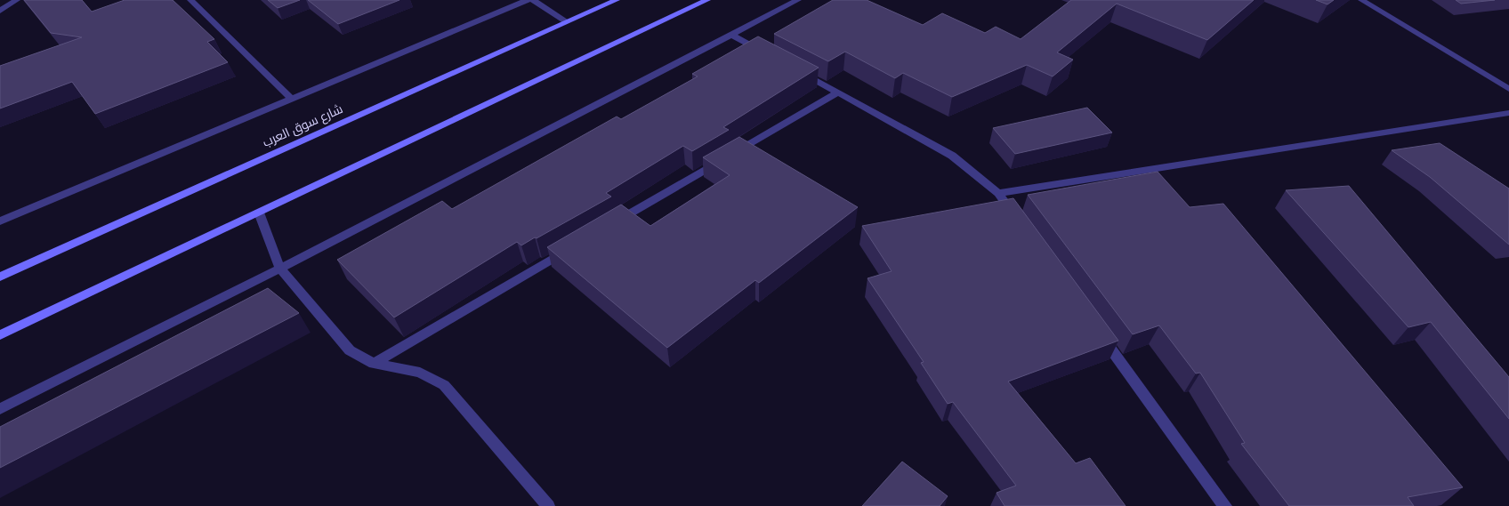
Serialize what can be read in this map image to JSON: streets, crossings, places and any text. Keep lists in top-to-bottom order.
{
  "streets": {
    "main road": ["شارع سوق العرب"]
  }
}
